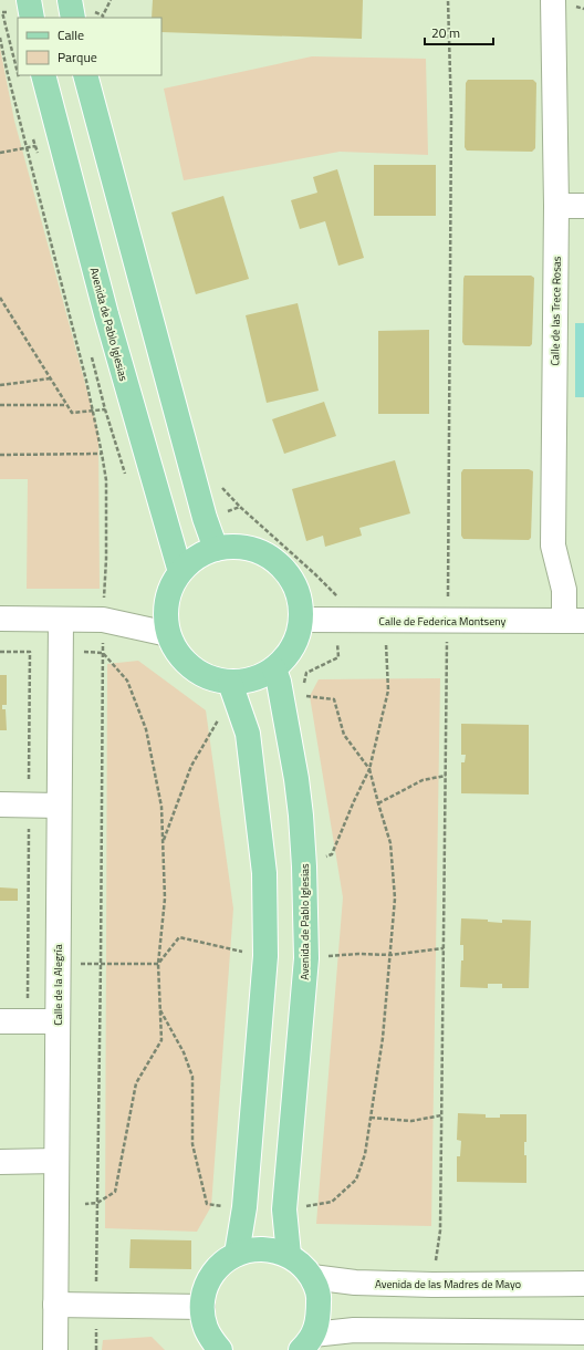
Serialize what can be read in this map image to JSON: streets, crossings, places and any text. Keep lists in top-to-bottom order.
{
  "streets": {
    "main road": ["Avenida de Pablo Iglesias"],
    "street": [
      "Calle de las Trece Rosas",
      "Calle de Federica Montseny",
      "Calle de la Alegría",
      "Avenida de las Madres de Mayo"
    ]
  },
  "crossings": [
    ["Calle de las Trece Rosas", "Calle de Federica Montseny"],
    ["Avenida de Pablo Iglesias", "Calle de Federica Montseny"]
  ],
  "legend": ["Calle", "Parque"],
  "scale_bar": "20 m"
}
